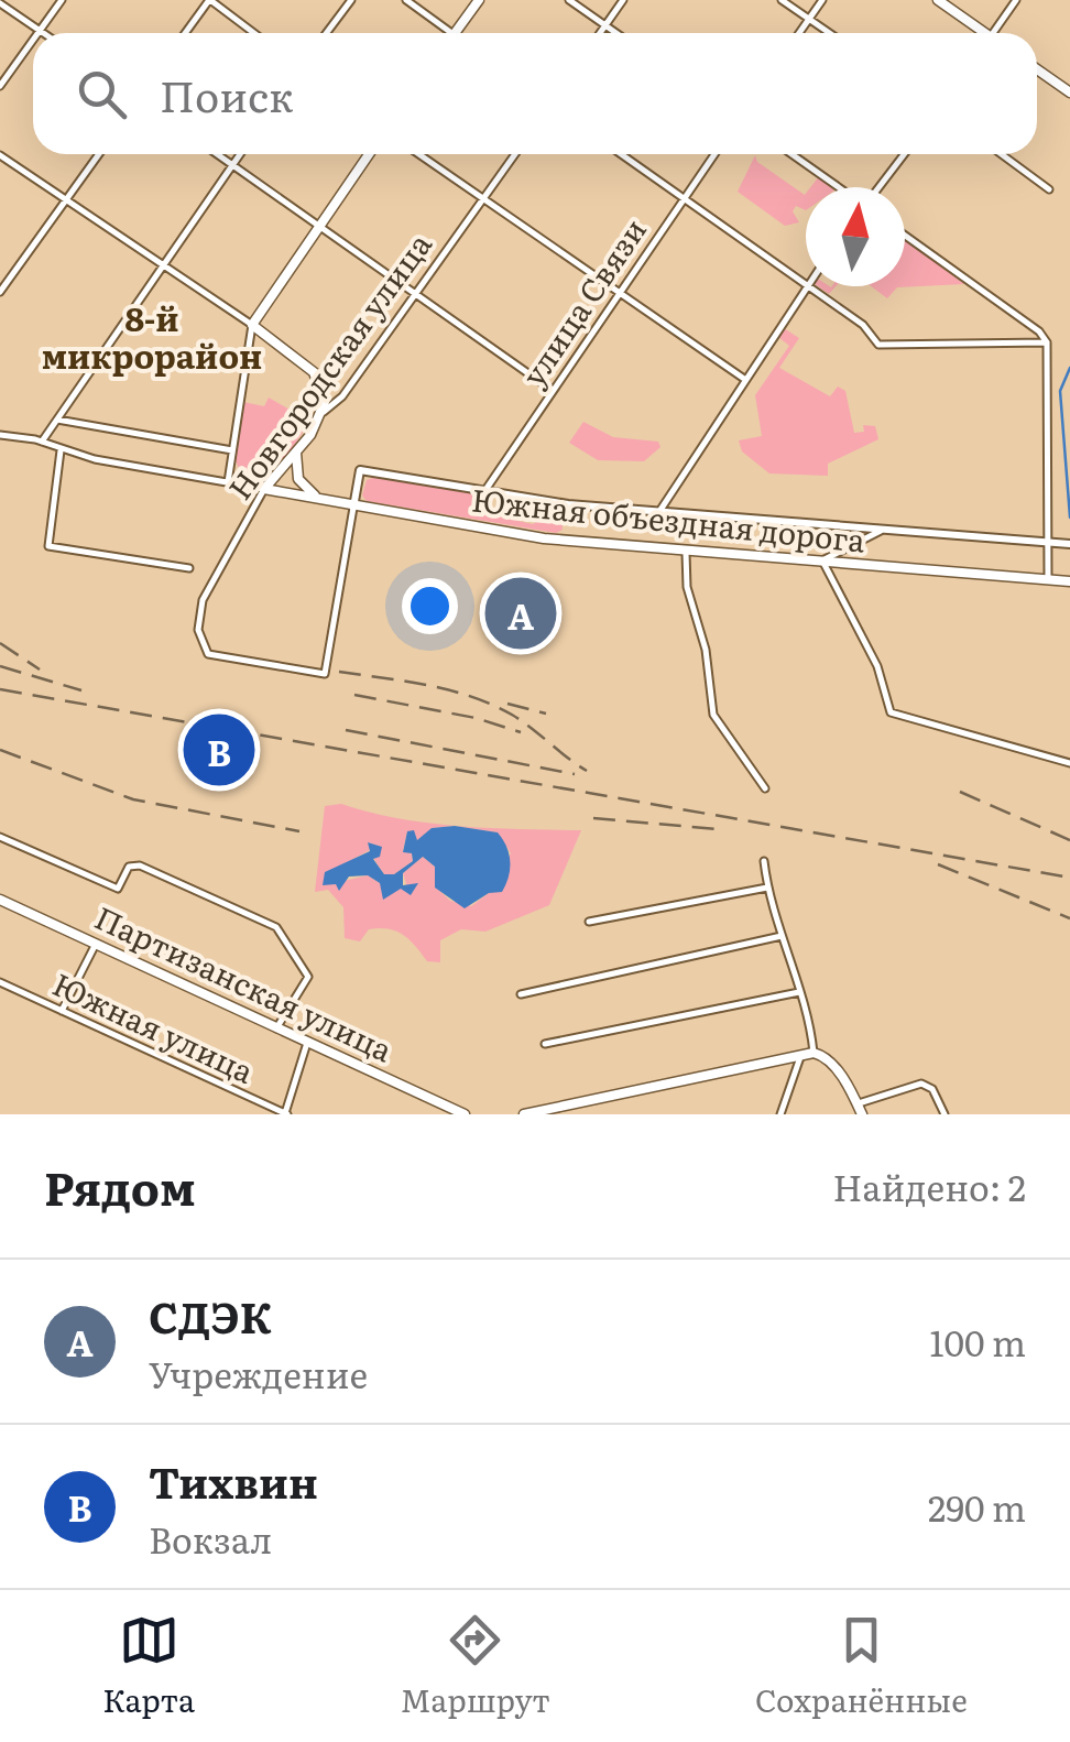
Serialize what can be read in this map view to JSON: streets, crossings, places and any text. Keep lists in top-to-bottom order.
{
  "streets": {
    "main road": ["Новгородская улица", "Южная объездная дорога", "Партизанская улица"],
    "street": ["улица Связи", "Южная улица"]
  },
  "crossings": [
    ["Новгородская улица", "Южная объездная дорога"]
  ],
  "districts": ["8-й микрорайон"],
  "north": "top",
  "page": {
    "search": "Поиск",
    "pins": ["A", "B"],
    "heading": ["Рядом", "Найдено: 2"],
    "list": [
      {
        "mark": "A",
        "name": "СДЭК",
        "note": "Учреждение",
        "value": "100 m"
      },
      {
        "mark": "B",
        "name": "Тихвин",
        "note": "Вокзал",
        "value": "290 m"
      }
    ],
    "nav": ["Карта", "Маршрут", "Сохранённые"]
  }
}
